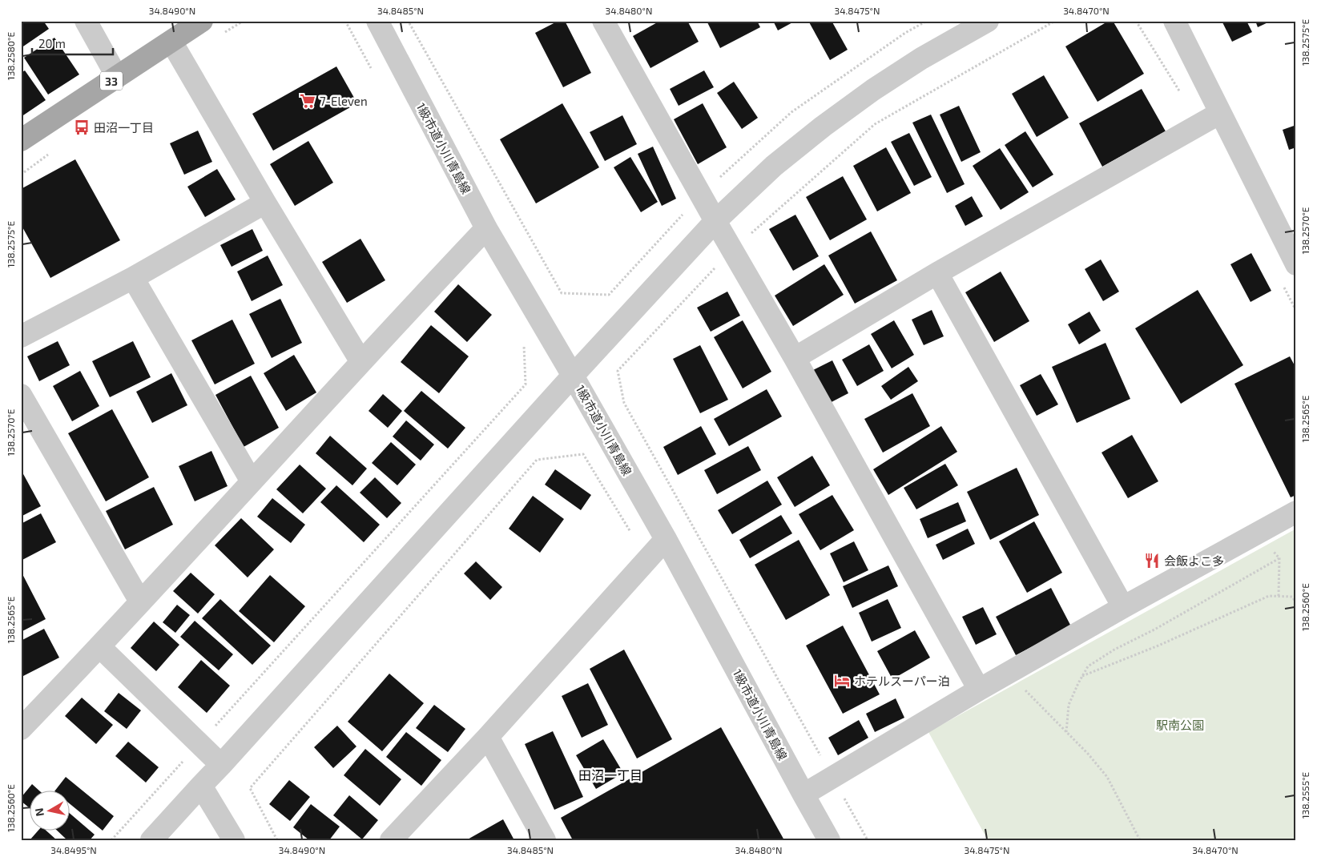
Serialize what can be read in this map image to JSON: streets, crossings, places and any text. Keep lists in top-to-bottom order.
{
  "streets": {
    "main road": ["33"],
    "street": ["1級市道小川青島線"]
  },
  "districts": ["田沼一丁目"],
  "parks": ["駅南公園"],
  "places": {
    "supermarket": ["7-Eleven"],
    "bus stop": ["田沼一丁目"],
    "restaurant": ["会飯よこ多"],
    "hotel": ["ホテルスーパー泊"]
  },
  "scale_bar": "20 m",
  "north": "left",
  "coordinates": [
    "34.8490°N",
    "34.8485°N",
    "34.8480°N",
    "34.8475°N",
    "34.8470°N",
    "138.2575°E",
    "138.2580°E",
    "138.2570°E",
    "138.2565°E",
    "138.2560°E",
    "138.2555°E",
    "34.8495°N"
  ]
}
